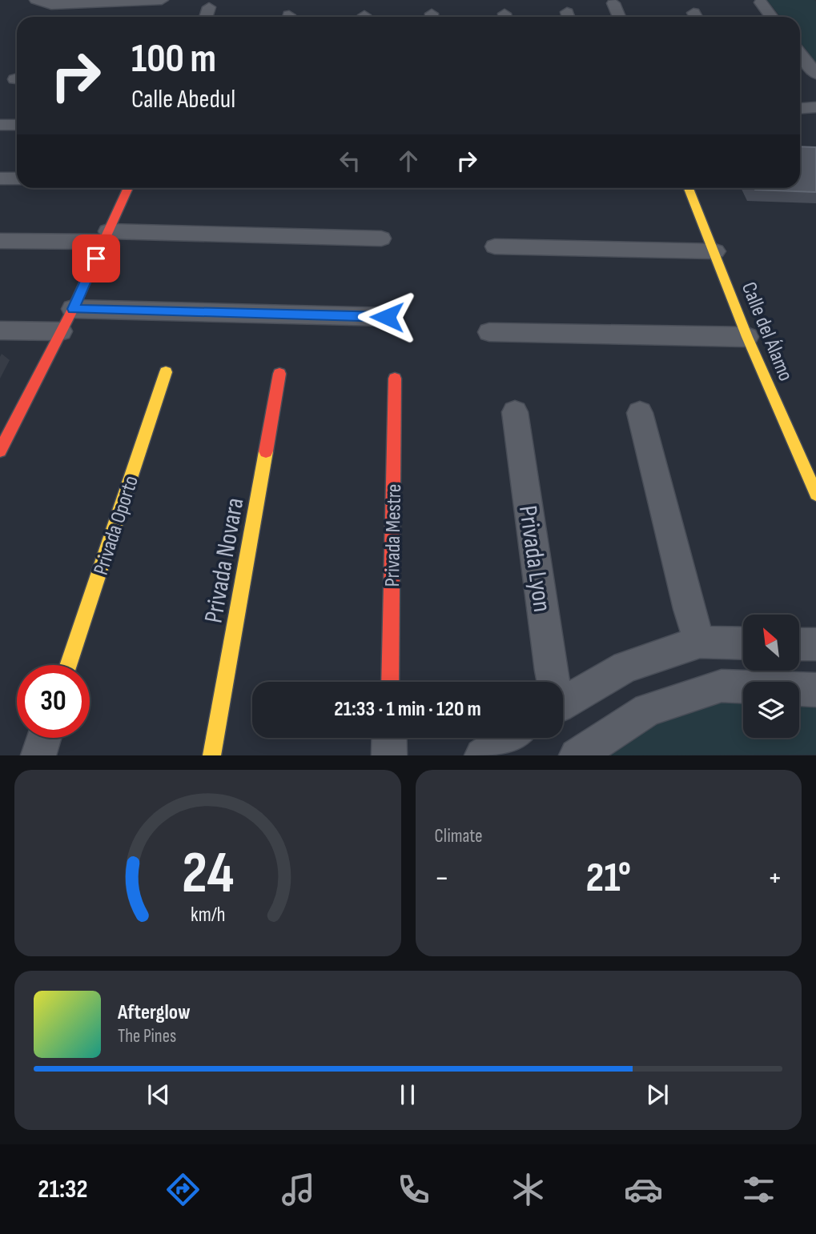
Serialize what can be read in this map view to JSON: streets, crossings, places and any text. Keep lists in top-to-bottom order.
{
  "streets": {
    "street": [
      "Calle del Álamo",
      "Privada Oporto",
      "Privada Mestre",
      "Privada Lyon",
      "Privada Novara"
    ]
  },
  "north": "top left",
  "page": {
    "turn": ["100 m", "Calle Abedul"],
    "limit": "30",
    "trip": "21:33 · 1 min · 120 m",
    "tile": "Climate",
    "heat": ["−", "21°", "+"],
    "song": ["Afterglow", "The Pines"],
    "tabs": "21:32",
    "gauge": ["24", "km/h"]
  }
}
